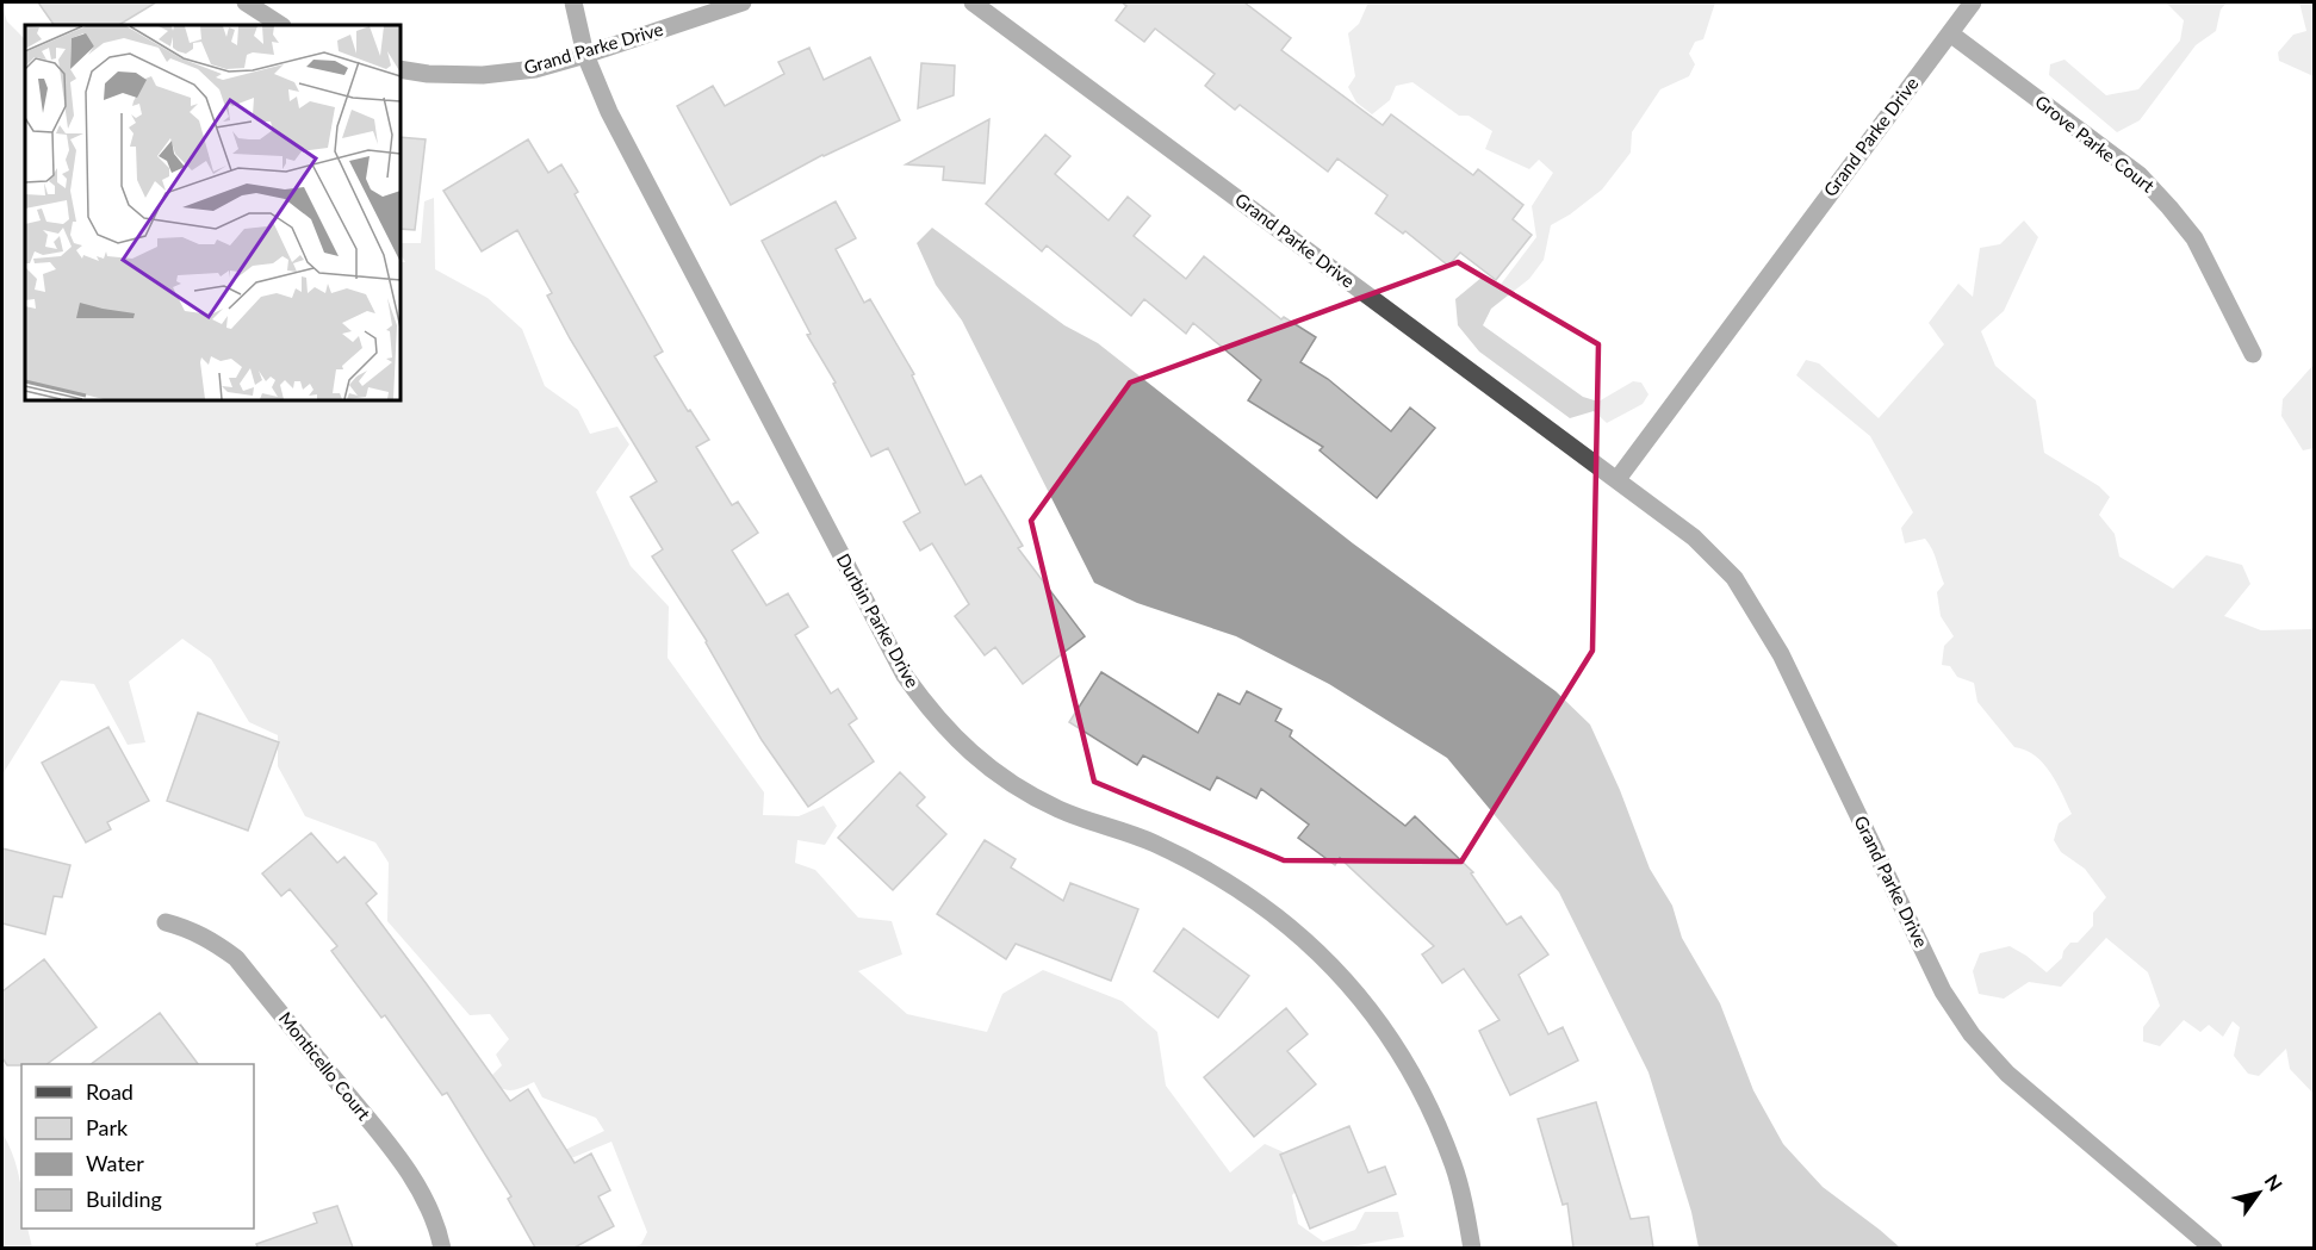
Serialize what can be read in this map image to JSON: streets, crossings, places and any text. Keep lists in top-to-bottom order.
{
  "streets": {
    "street": [
      "Grand Parke Drive",
      "Grove Parke Court",
      "Durbin Parke Drive",
      "Monticello Court"
    ]
  },
  "crossings": [
    ["Grand Parke Drive", "Grove Parke Court"],
    ["Grand Parke Drive", "Durbin Parke Drive"]
  ],
  "legend": [
    "Road",
    "Park",
    "Water",
    "Building"
  ],
  "north": "top right"
}
